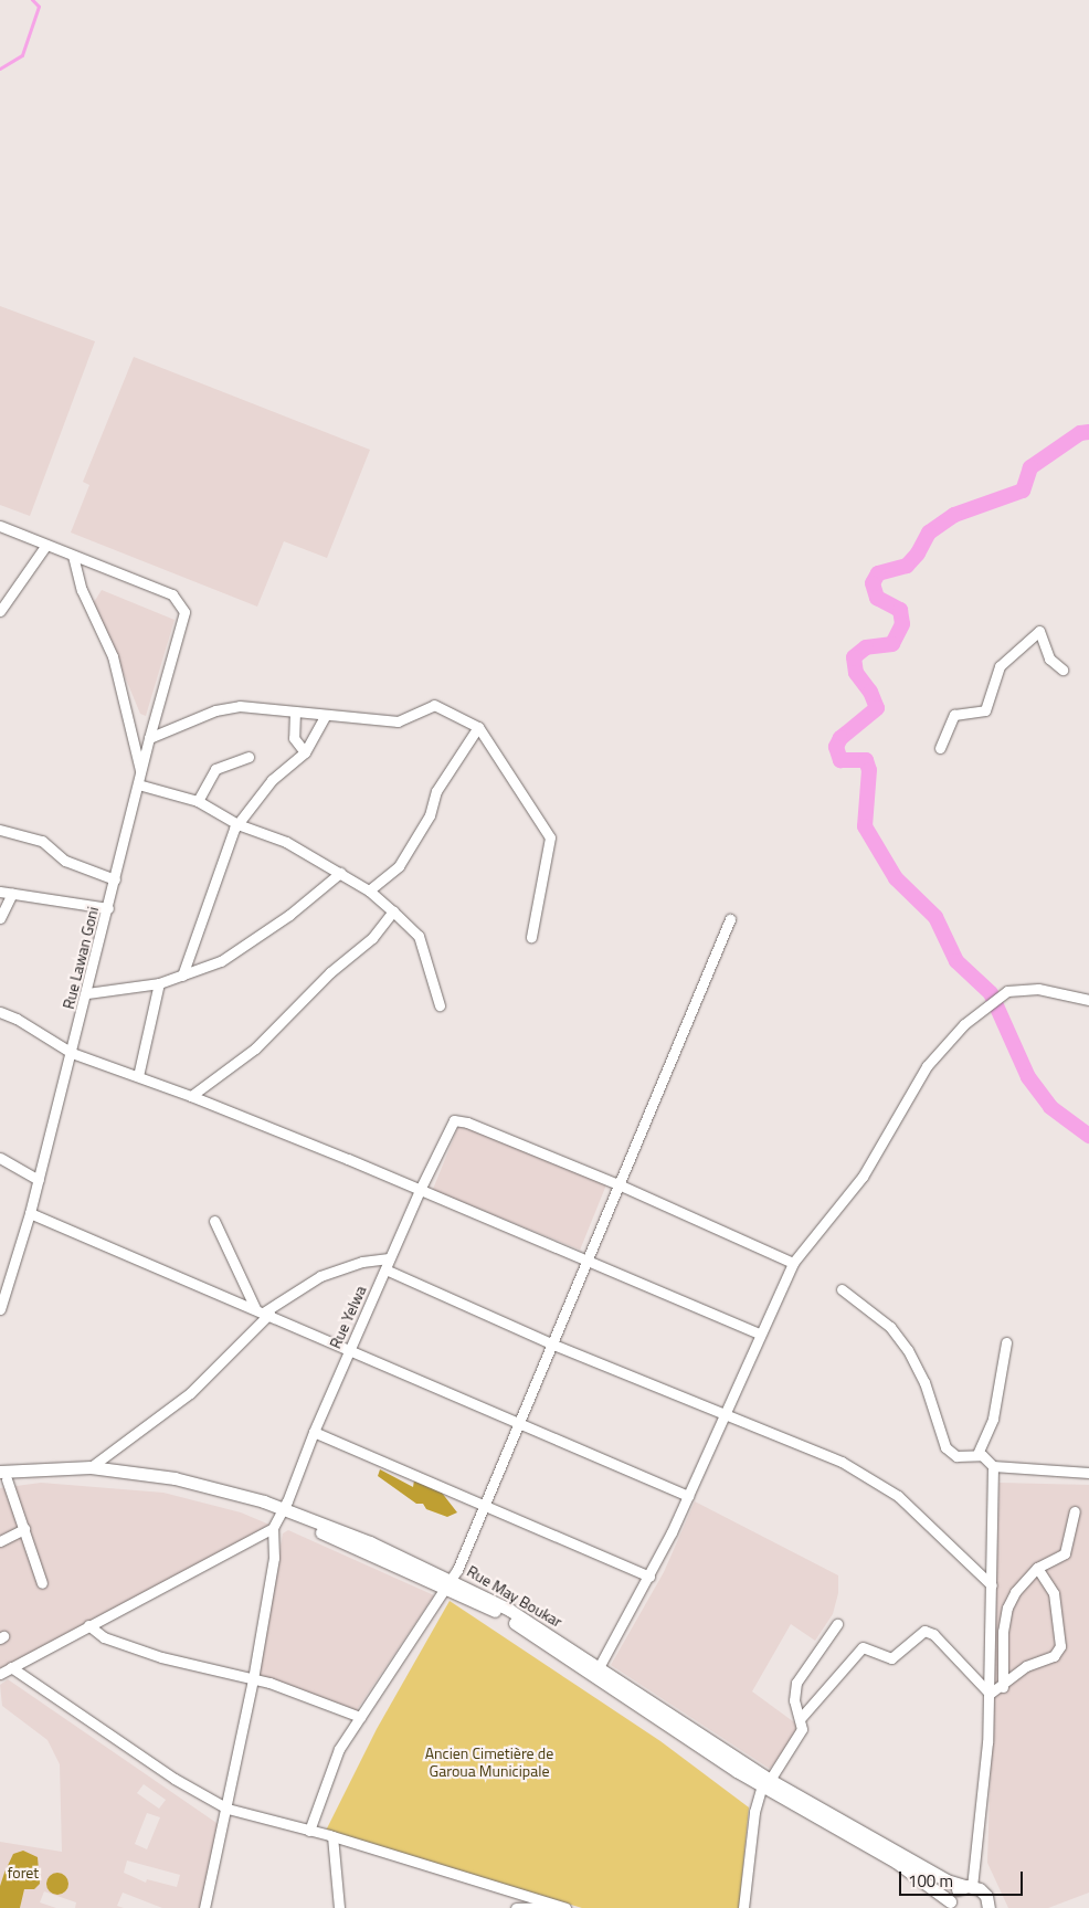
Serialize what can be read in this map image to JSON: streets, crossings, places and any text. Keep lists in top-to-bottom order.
{
  "streets": {
    "main road": ["Rue May Boukar"],
    "street": ["Rue Lawan Goni", "Rue Yelwa"]
  },
  "crossings": [
    ["Rue Yelwa", "Rue May Boukar"]
  ],
  "parks": ["Ancien Cimetière de Garoua Municipale", "foret"],
  "scale_bar": "100 m"
}
